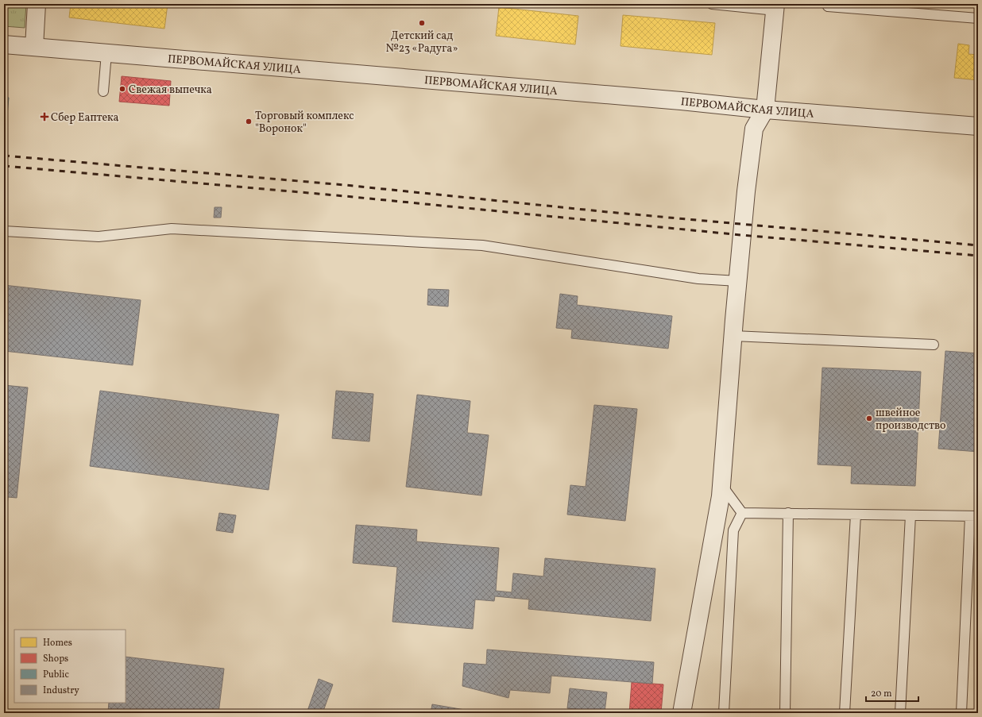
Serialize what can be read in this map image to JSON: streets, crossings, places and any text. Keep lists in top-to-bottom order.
{
  "streets": {
    "street": ["ПЕРВОМАЙСКАЯ УЛИЦА"]
  },
  "places": {
    "other": [
      "Детский сад №23 «Радуга»",
      "Свежая выпечка",
      "Торговый комплекс \"Воронок\"",
      "швейное производство"
    ],
    "health": ["Сбер Еаптека"]
  },
  "legend": [
    "Homes",
    "Shops",
    "Public",
    "Industry"
  ],
  "scale_bar": "20 m"
}
